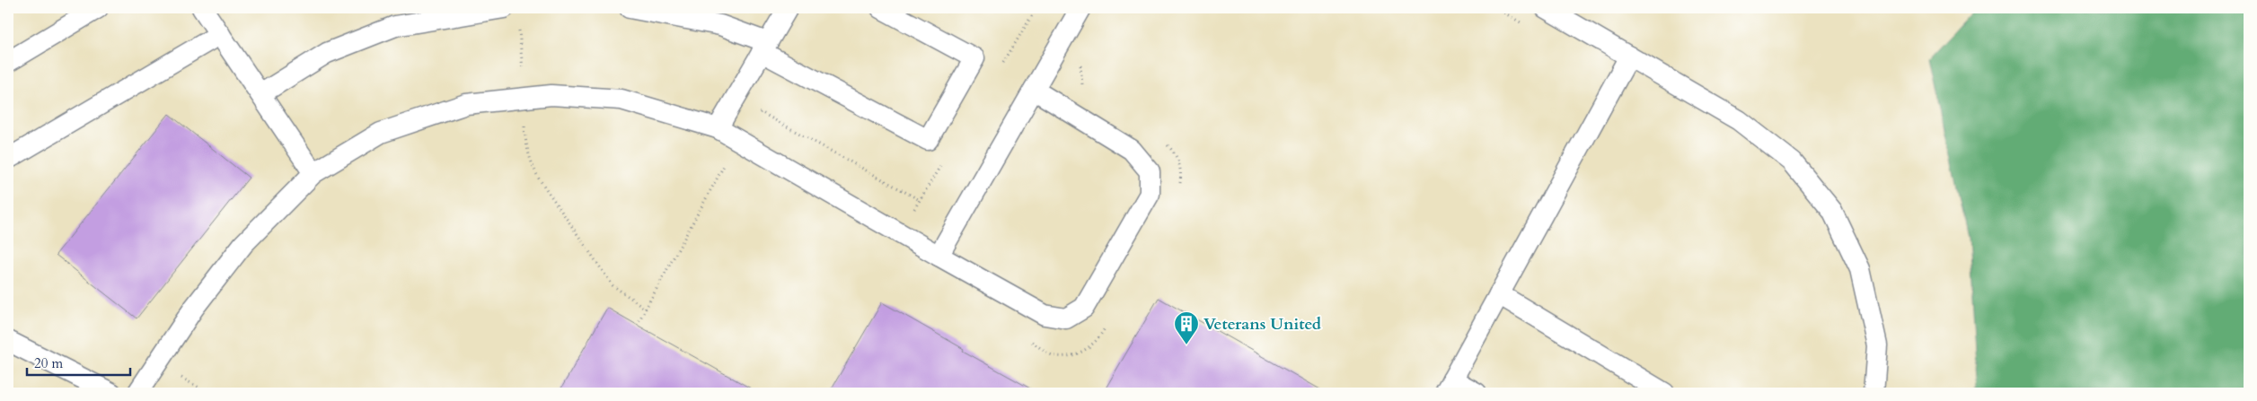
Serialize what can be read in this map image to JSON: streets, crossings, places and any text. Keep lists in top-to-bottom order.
{
  "places": {
    "building": ["Veterans United"]
  },
  "scale_bar": "20 m"
}
